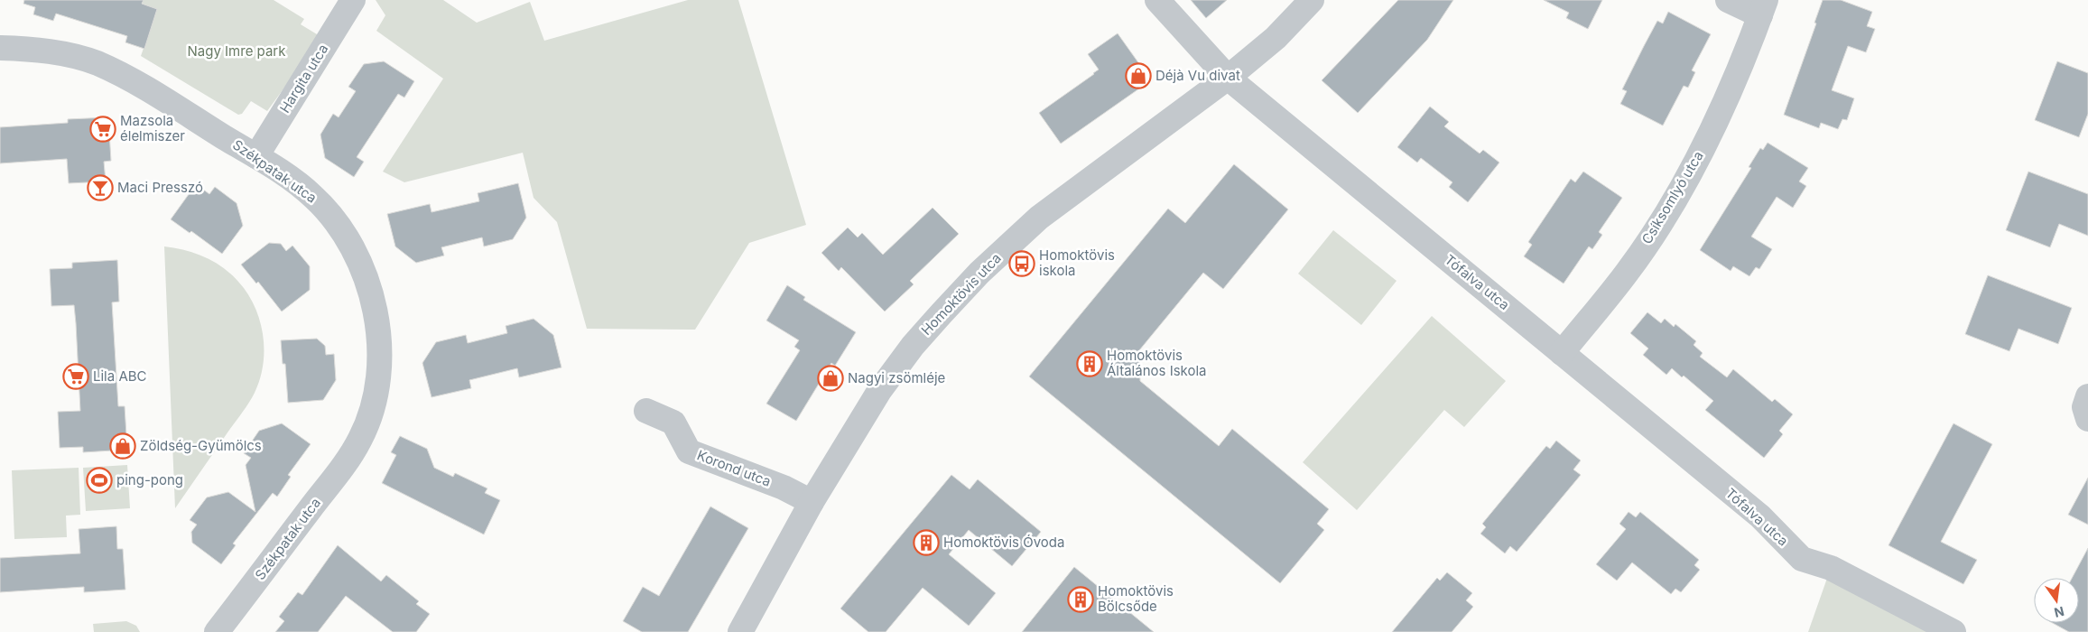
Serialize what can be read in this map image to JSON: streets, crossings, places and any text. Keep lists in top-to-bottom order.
{
  "streets": {
    "street": [
      "Hargita utca",
      "Székpatak utca",
      "Csíksomlyó utca",
      "Tófalva utca",
      "Homoktövis utca",
      "Korond utca"
    ]
  },
  "crossings": [
    ["Hargita utca", "Székpatak utca"],
    ["Csíksomlyó utca", "Tófalva utca"],
    ["Tófalva utca", "Homoktövis utca"],
    ["Homoktövis utca", "Korond utca"]
  ],
  "parks": ["Nagy Imre park"],
  "places": {
    "shop": ["Déjà Vu divat", "Nagyi zsömléje", "Zöldség-Gyümölcs"],
    "supermarket": ["Mazsola élelmiszer", "Lila ABC"],
    "bar": ["Maci Presszó"],
    "bus stop": ["Homoktövis iskola"],
    "building": ["Homoktövis Általános Iskola", "Homoktövis Óvoda", "Homoktövis Bölcsőde"],
    "sports": ["ping-pong"]
  },
  "north": "bottom"
}
